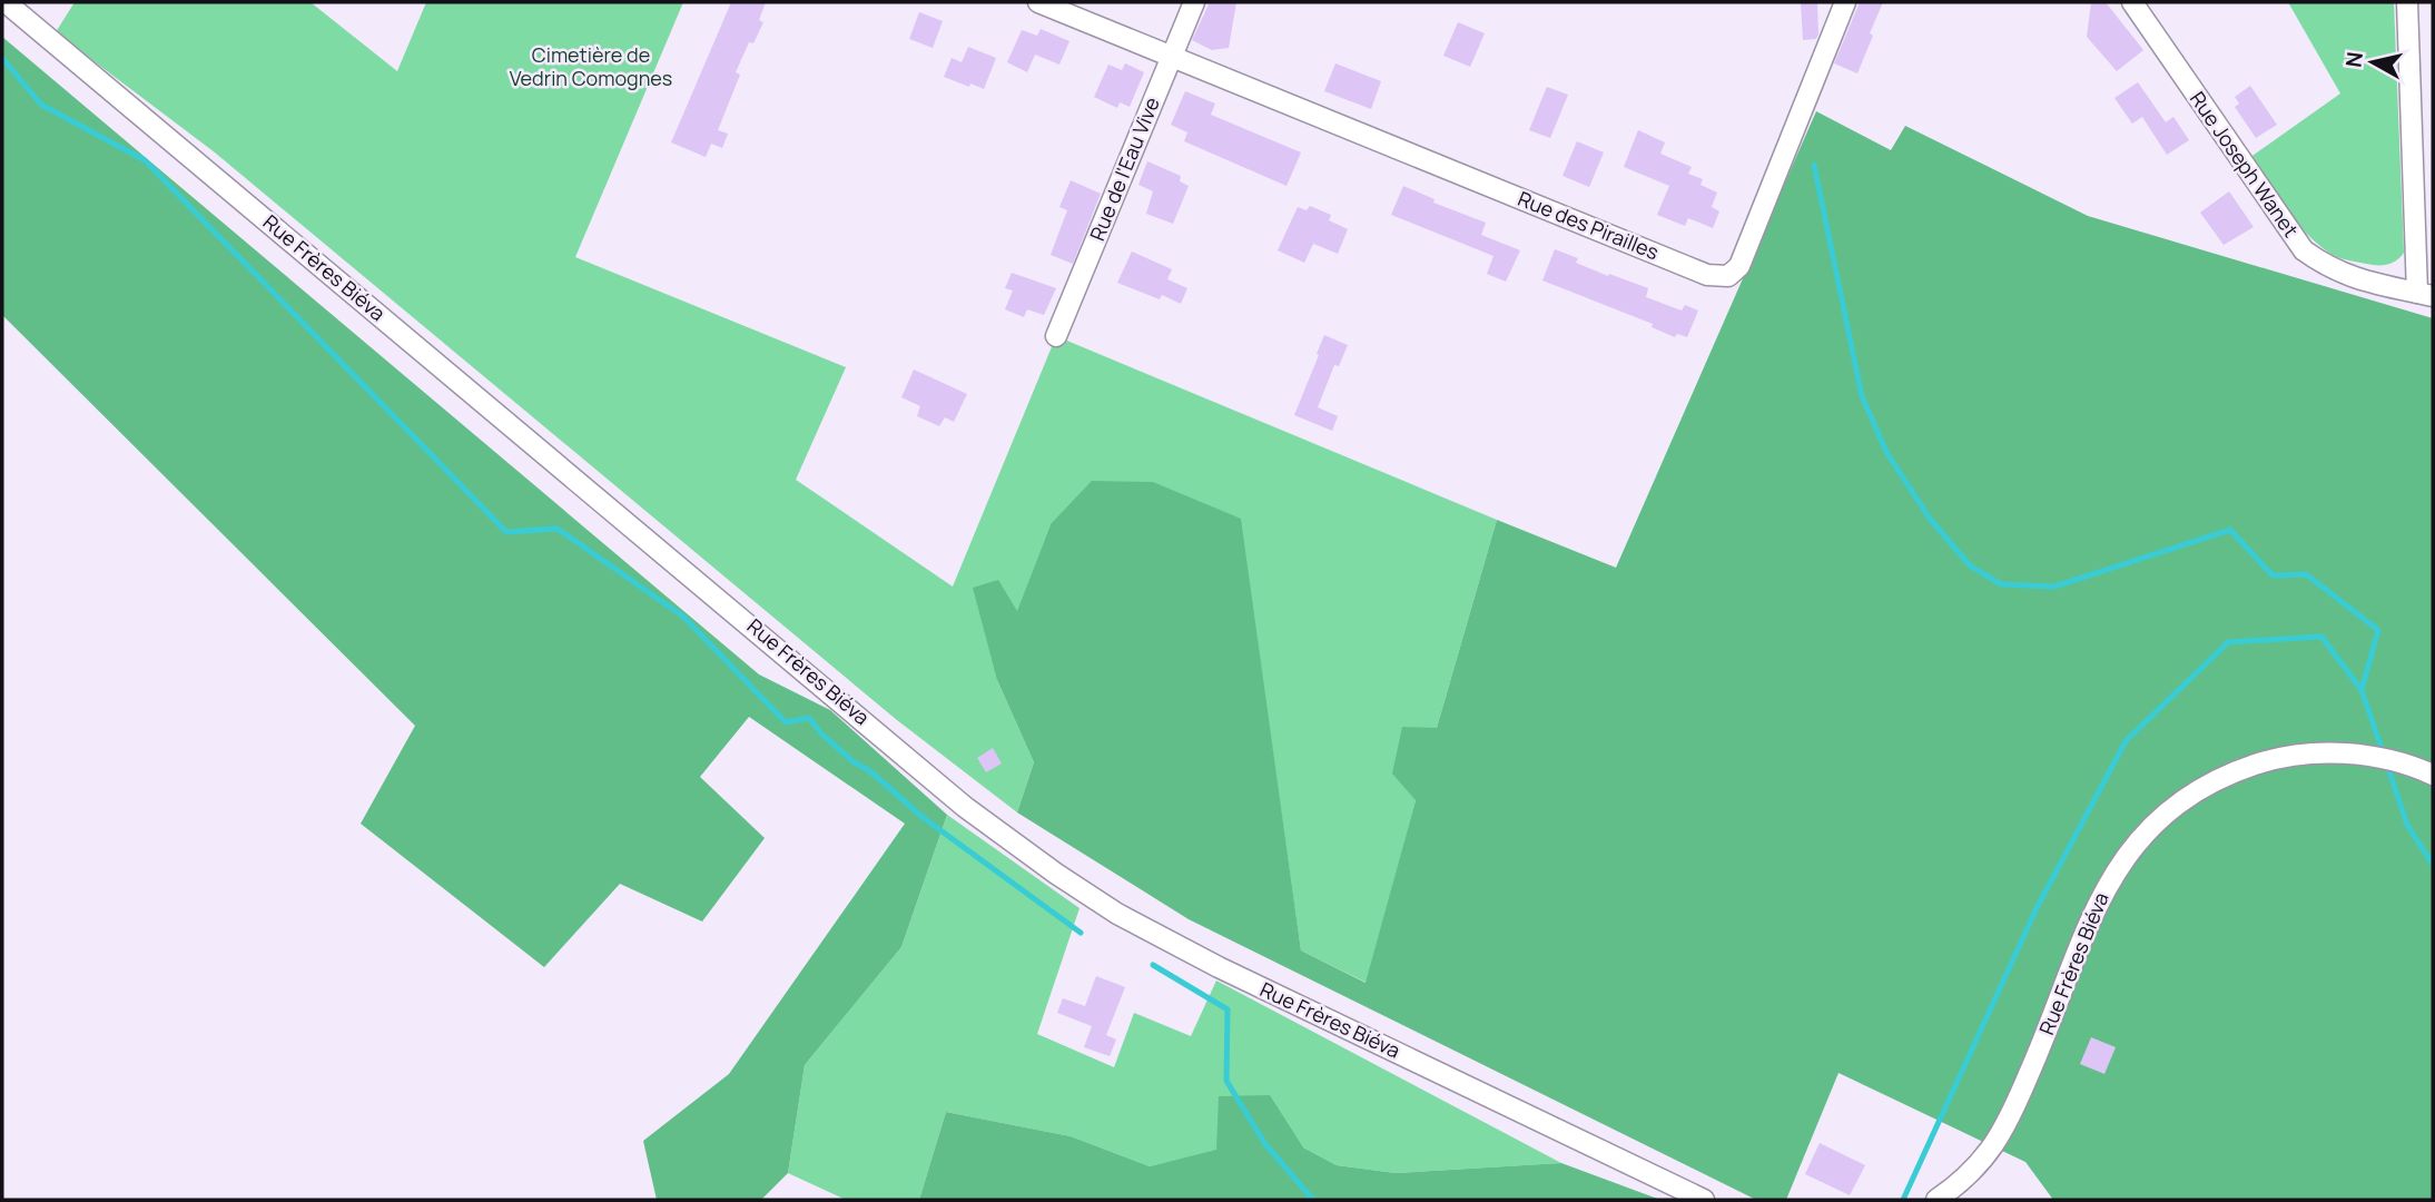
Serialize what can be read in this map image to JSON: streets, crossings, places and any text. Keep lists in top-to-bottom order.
{
  "streets": {
    "street": [
      "Rue Joseph Wanet",
      "Rue de l'Eau Vive",
      "Rue des Pirailles",
      "Rue Frères Biéva"
    ]
  },
  "crossings": [
    ["Rue de l'Eau Vive", "Rue des Pirailles"]
  ],
  "parks": ["Cimetière de Vedrin Comognes"],
  "north": "left"
}
